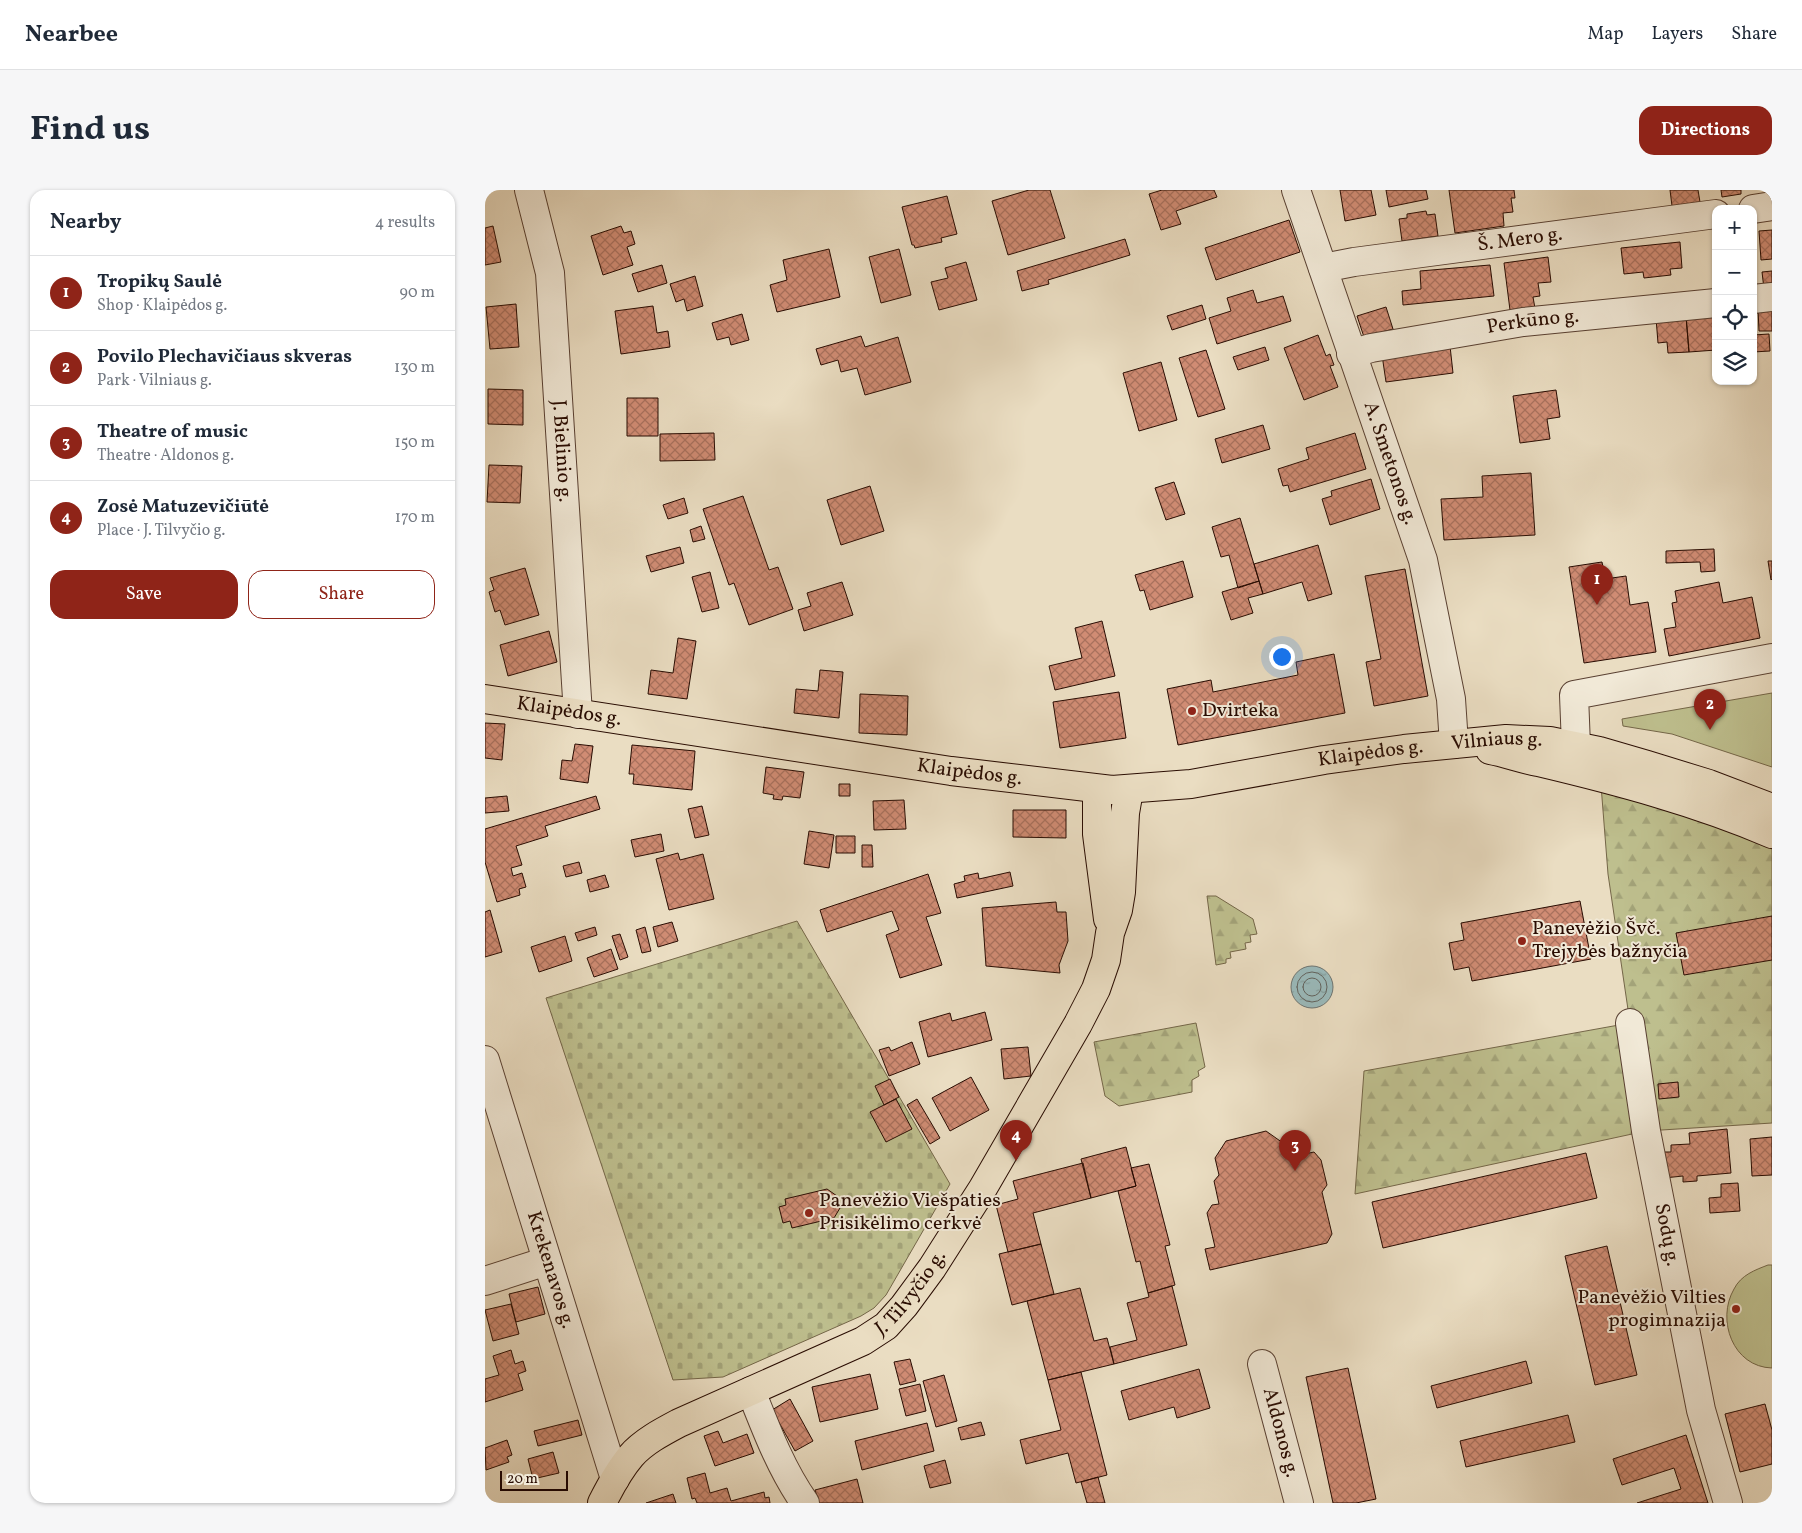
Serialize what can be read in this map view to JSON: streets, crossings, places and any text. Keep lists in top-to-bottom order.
{
  "streets": {
    "main road": ["Klaipėdos g.", "Vilniaus g.", "J. Tilvyčio g."],
    "street": [
      "Š. Mero g.",
      "Perkūno g.",
      "J. Bielinio g.",
      "A. Smetonos g.",
      "Sodų g.",
      "Krekenavos g.",
      "Aldonos g."
    ]
  },
  "crossings": [
    ["Š. Mero g.", "A. Smetonos g."],
    ["Perkūno g.", "A. Smetonos g."],
    ["J. Bielinio g.", "Klaipėdos g."],
    ["A. Smetonos g.", "Klaipėdos g."],
    ["A. Smetonos g.", "Vilniaus g."],
    ["Klaipėdos g.", "Vilniaus g."],
    ["Krekenavos g.", "J. Tilvyčio g."]
  ],
  "places": [
    "Dvirteka",
    "Panevėžio Švč. Trejybės bažnyčia",
    "Panevėžio Viešpaties Prisikėlimo cerkvė",
    "Panevėžio Vilties progimnazija"
  ],
  "scale_bar": "20 m",
  "page": {
    "header": "Nearbee",
    "nav": ["Map", "Layers", "Share"],
    "title": "Find us",
    "buttons": [
      "Directions",
      ["Save", "Share"]
    ],
    "heading": ["Nearby", "4 results"],
    "map_buttons": ["+", "−"],
    "list": [
      {
        "mark": "1",
        "name": "Tropikų Saulė",
        "note": "Shop · Klaipėdos g.",
        "value": "90 m"
      },
      {
        "mark": "2",
        "name": "Povilo Plechavičiaus skveras",
        "note": "Park · Vilniaus g.",
        "value": "130 m"
      },
      {
        "mark": "3",
        "name": "Theatre of music",
        "note": "Theatre · Aldonos g.",
        "value": "150 m"
      },
      {
        "mark": "4",
        "name": "Zosė Matuzevičiūtė",
        "note": "Place · J. Tilvyčio g.",
        "value": "170 m"
      }
    ],
    "pins": [
      "1",
      "2",
      "4",
      "3"
    ],
    "scale": "20 m"
  }
}
